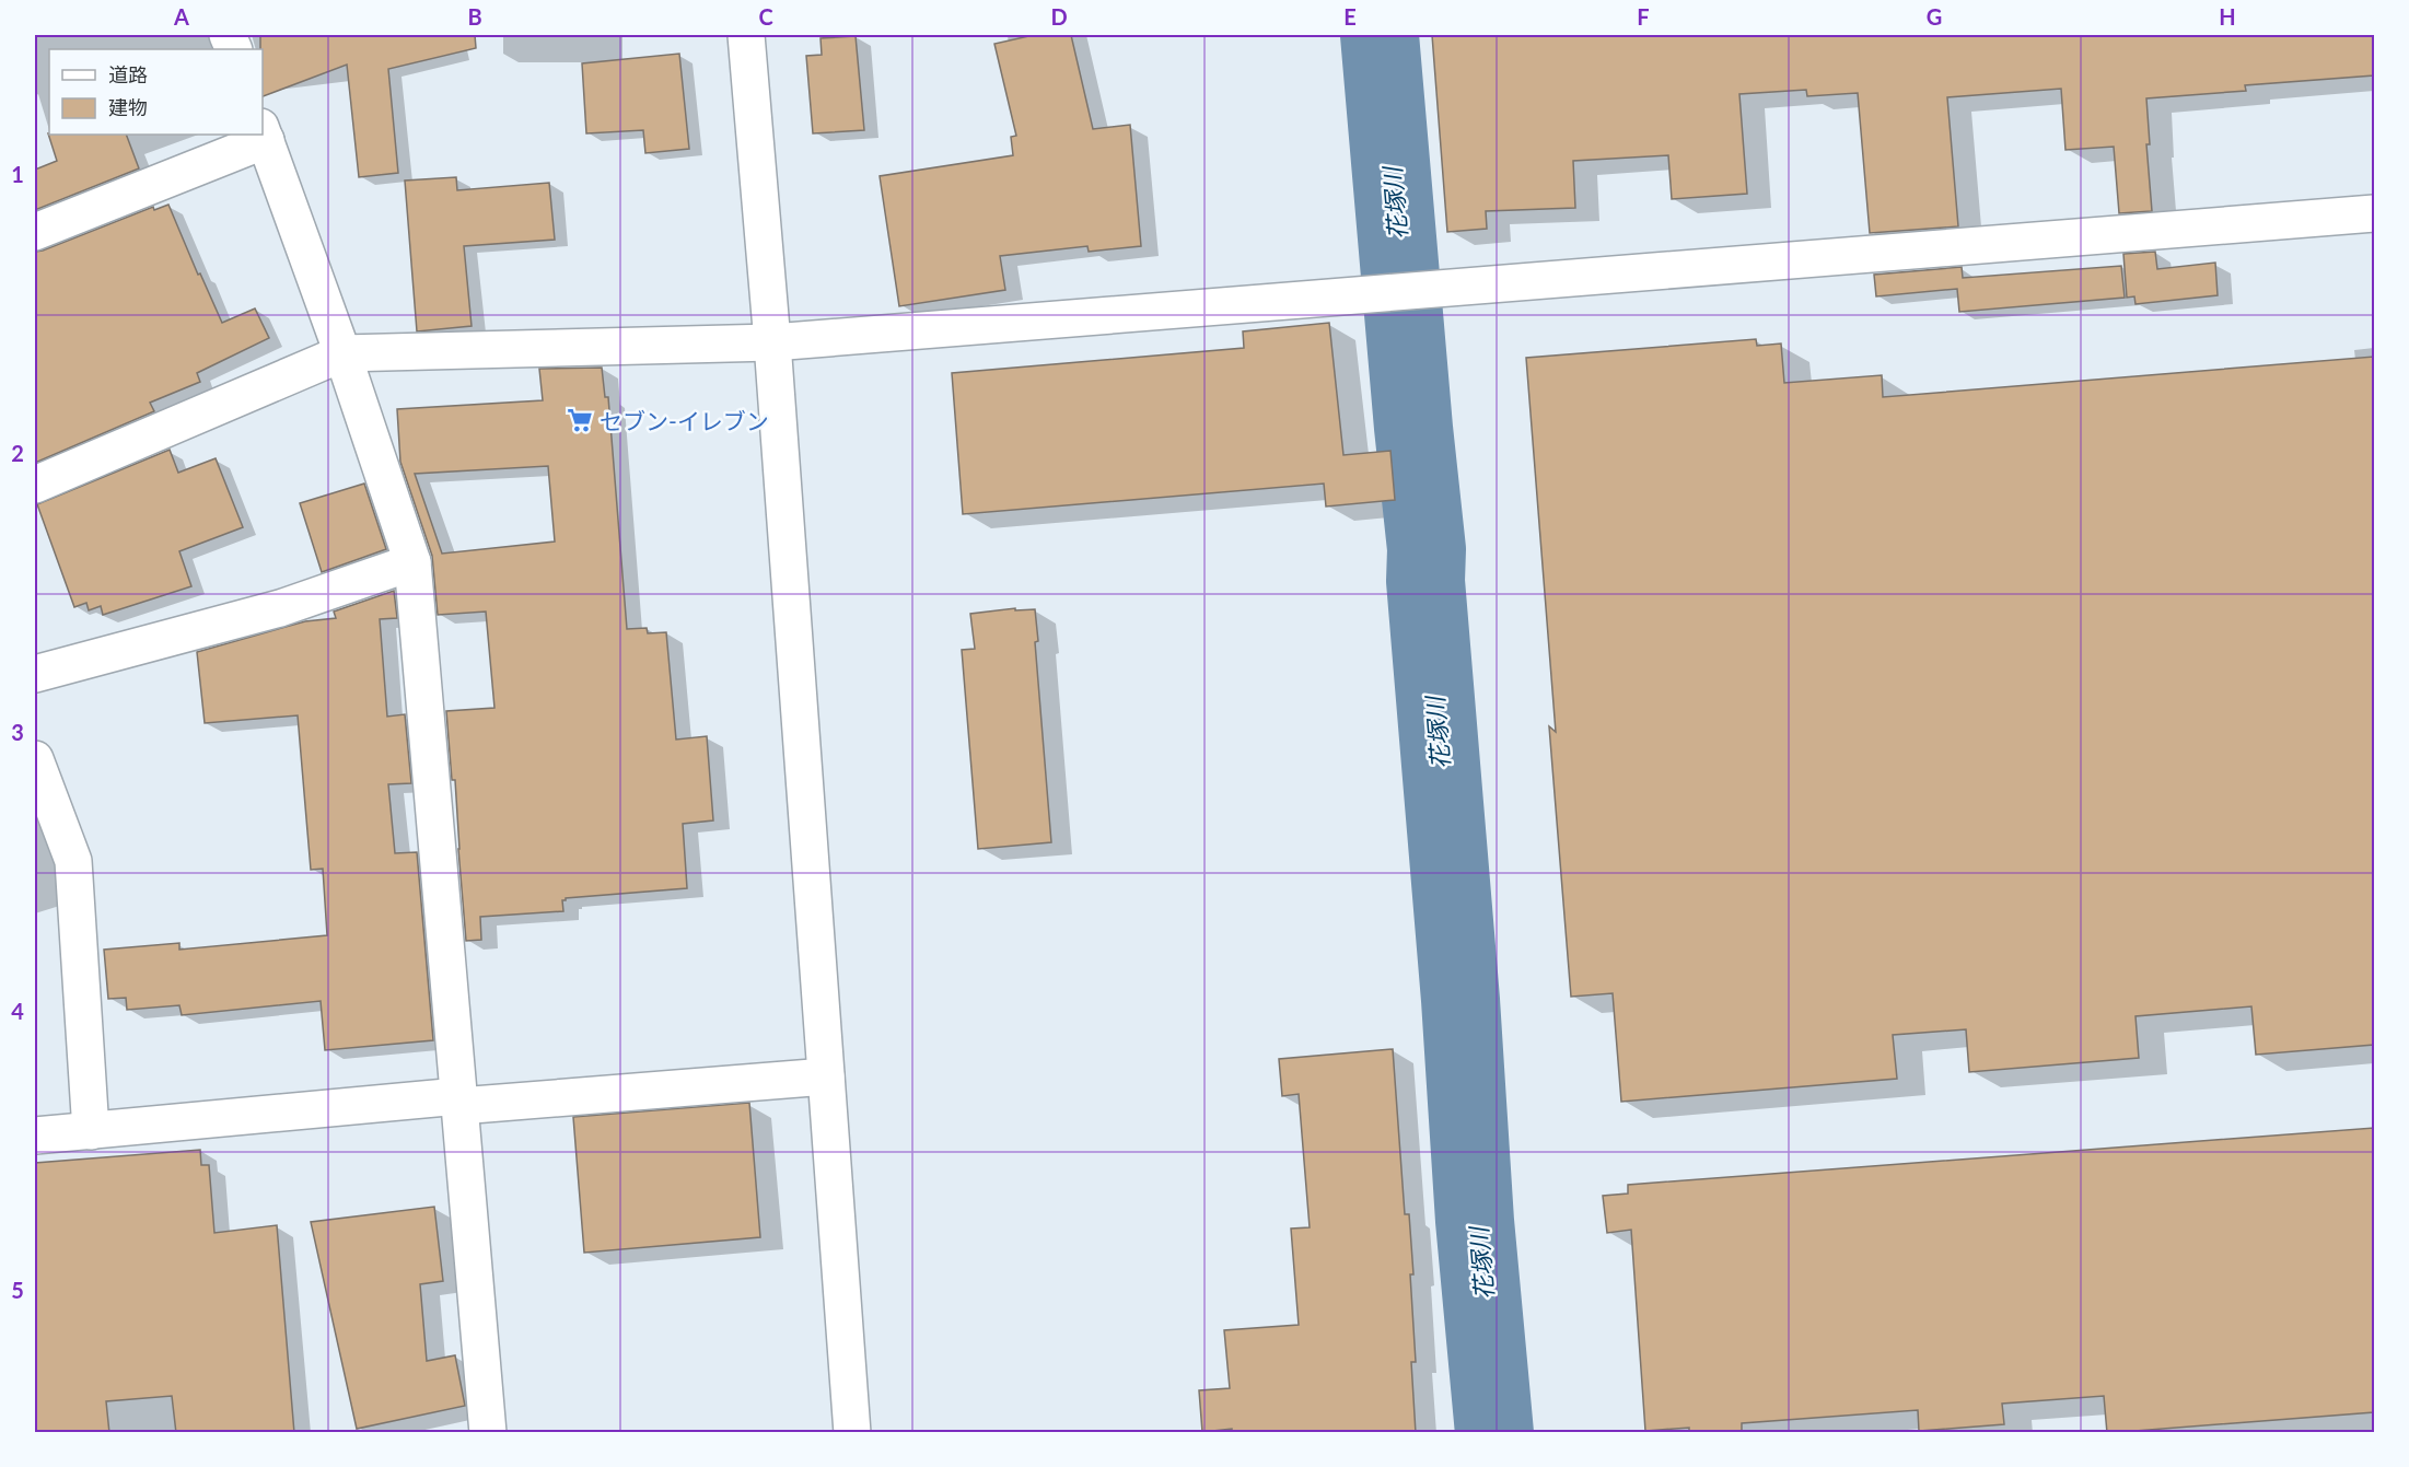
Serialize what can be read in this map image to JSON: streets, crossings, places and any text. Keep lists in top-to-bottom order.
{
  "water": ["花塚川"],
  "places": {
    "supermarket": ["セブン-イレブン"]
  },
  "legend": ["道路", "建物"],
  "grid": {
    "columns": [
      "A",
      "B",
      "C",
      "D",
      "E",
      "F",
      "G",
      "H"
    ],
    "rows": [
      "1",
      "2",
      "3",
      "4",
      "5"
    ]
  }
}
